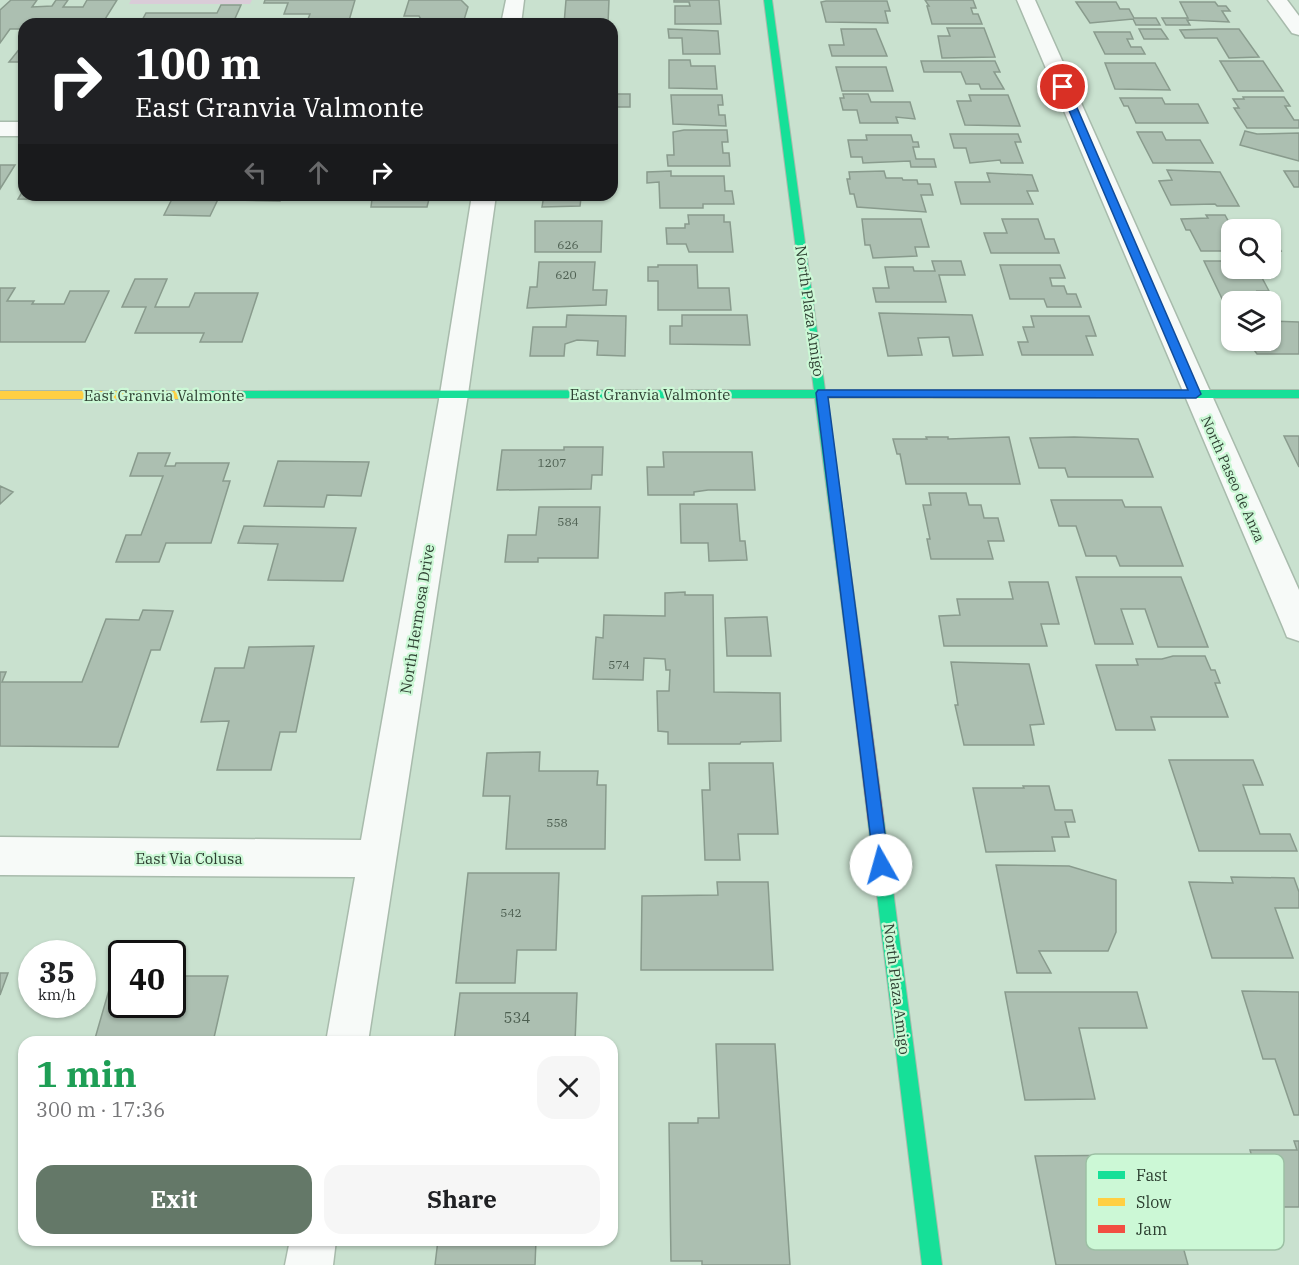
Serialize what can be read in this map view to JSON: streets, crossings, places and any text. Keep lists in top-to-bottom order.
{
  "streets": {
    "street": [
      "North Plaza Amigo",
      "East Granvia Valmonte",
      "North Paseo de Anza",
      "North Hermosa Drive",
      "East Via Colusa"
    ]
  },
  "crossings": [
    ["North Plaza Amigo", "East Granvia Valmonte"],
    ["East Granvia Valmonte", "North Paseo de Anza"],
    ["East Granvia Valmonte", "North Hermosa Drive"],
    ["North Hermosa Drive", "East Via Colusa"]
  ],
  "house_numbers": [
    "626",
    "620",
    "1207",
    "584",
    "574",
    "558",
    "542",
    "534"
  ],
  "legend": ["Fast", "Slow", "Jam"],
  "page": {
    "turn": ["100 m", "East Granvia Valmonte"],
    "speed": "35 km/h",
    "limit": "40",
    "heading": ["1 min", "300 m · 17:36"],
    "buttons": ["Exit", "Share"]
  }
}
